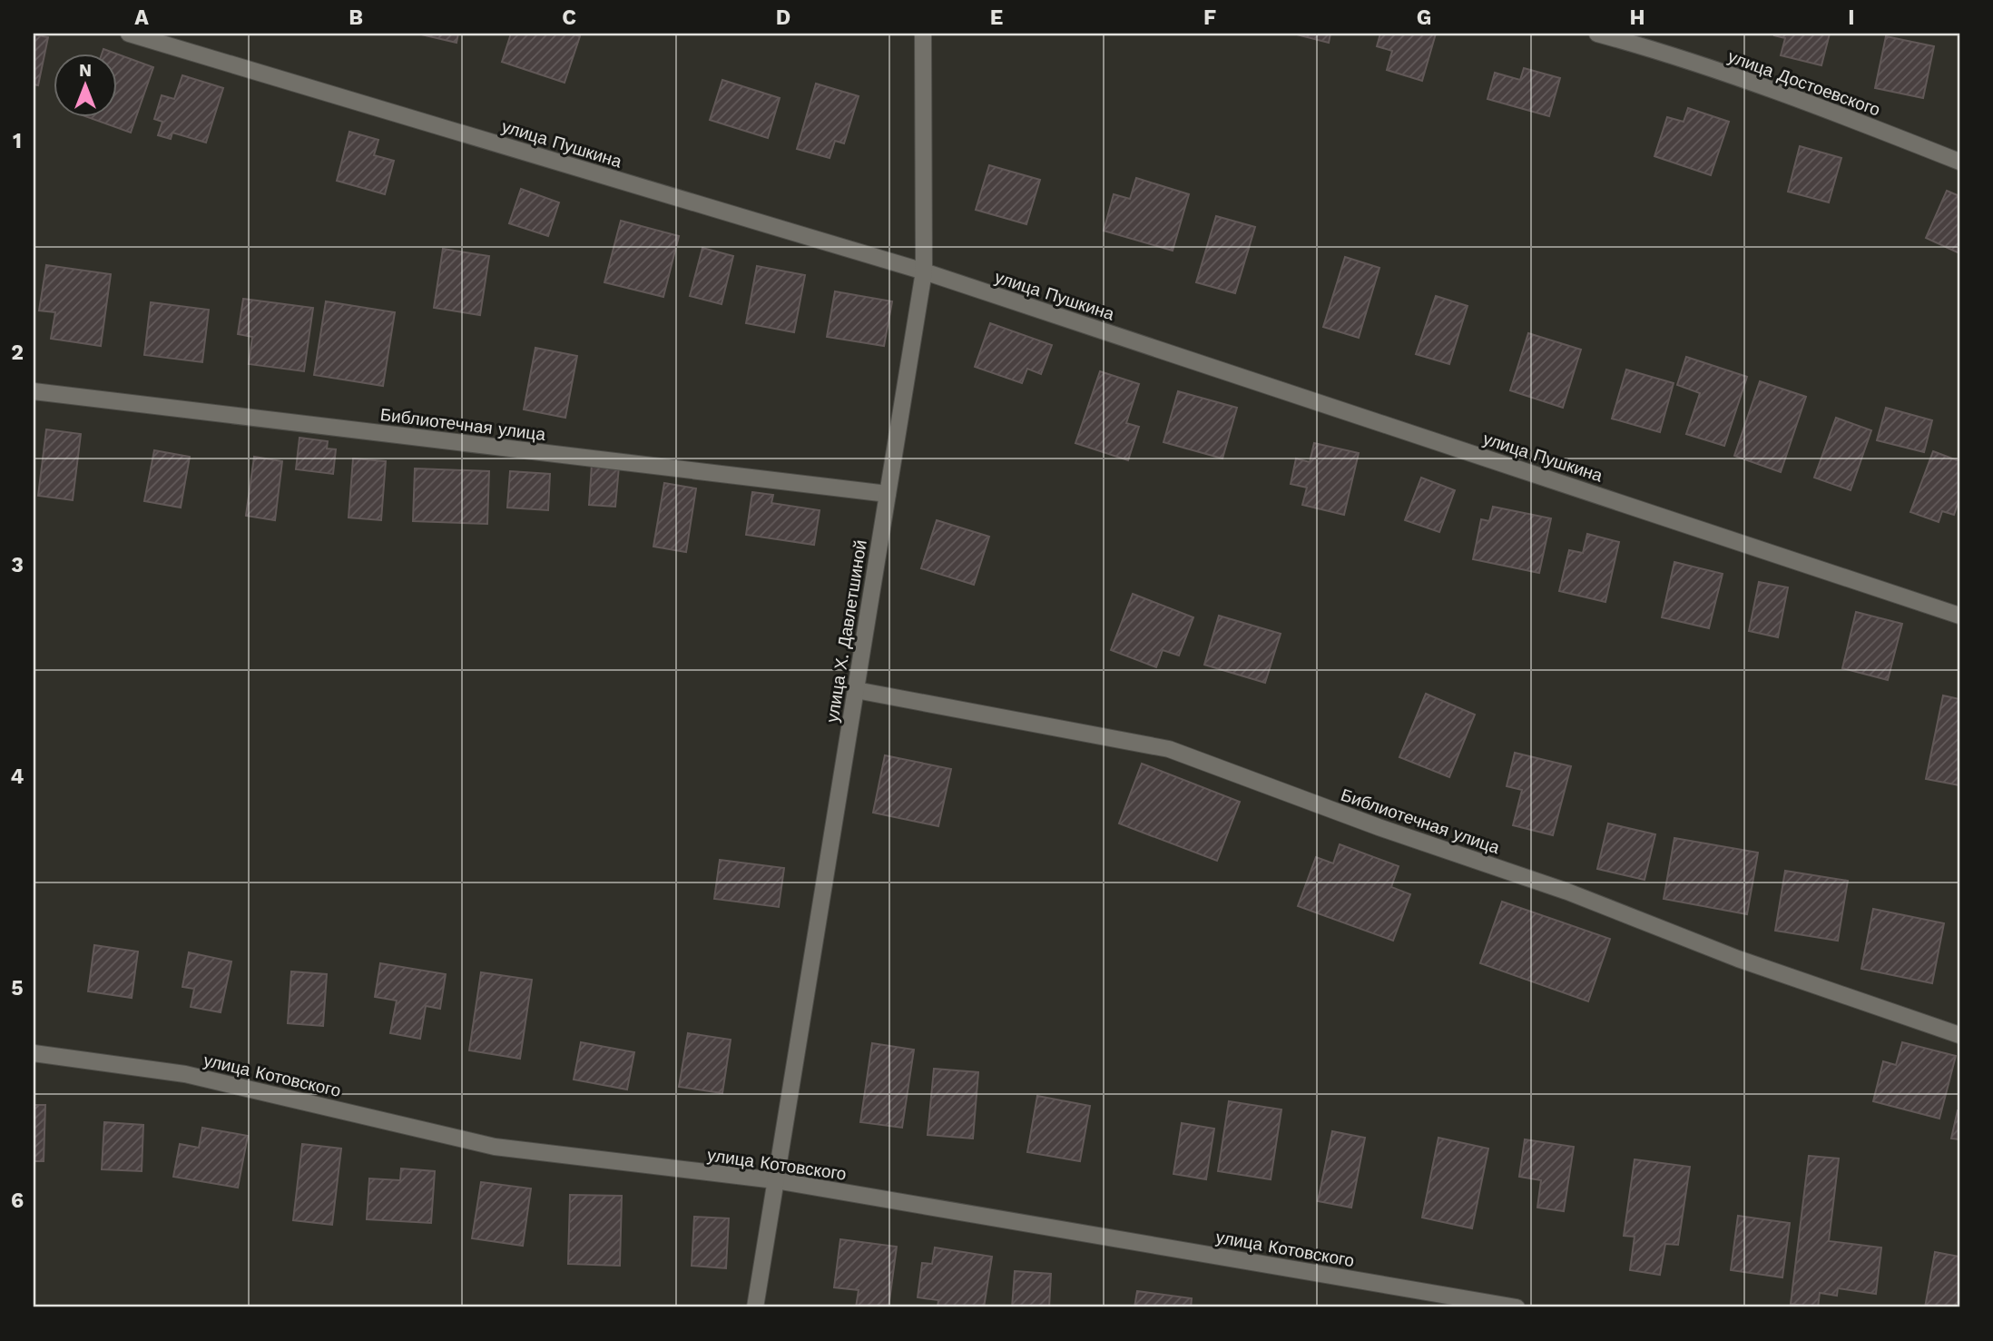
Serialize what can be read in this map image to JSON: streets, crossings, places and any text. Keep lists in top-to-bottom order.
{
  "streets": {
    "street": [
      "улица Достоевского",
      "улица Пушкина",
      "Библиотечная улица",
      "улица Х. Давлетшиной",
      "улица Котовского"
    ]
  },
  "crossings": [
    ["улица Пушкина", "улица Х. Давлетшиной"],
    ["Библиотечная улица", "улица Х. Давлетшиной"],
    ["улица Х. Давлетшиной", "улица Котовского"]
  ],
  "north": "top",
  "grid": {
    "columns": [
      "A",
      "B",
      "C",
      "D",
      "E",
      "F",
      "G",
      "H",
      "I"
    ],
    "rows": [
      "1",
      "2",
      "3",
      "4",
      "5",
      "6"
    ]
  }
}
